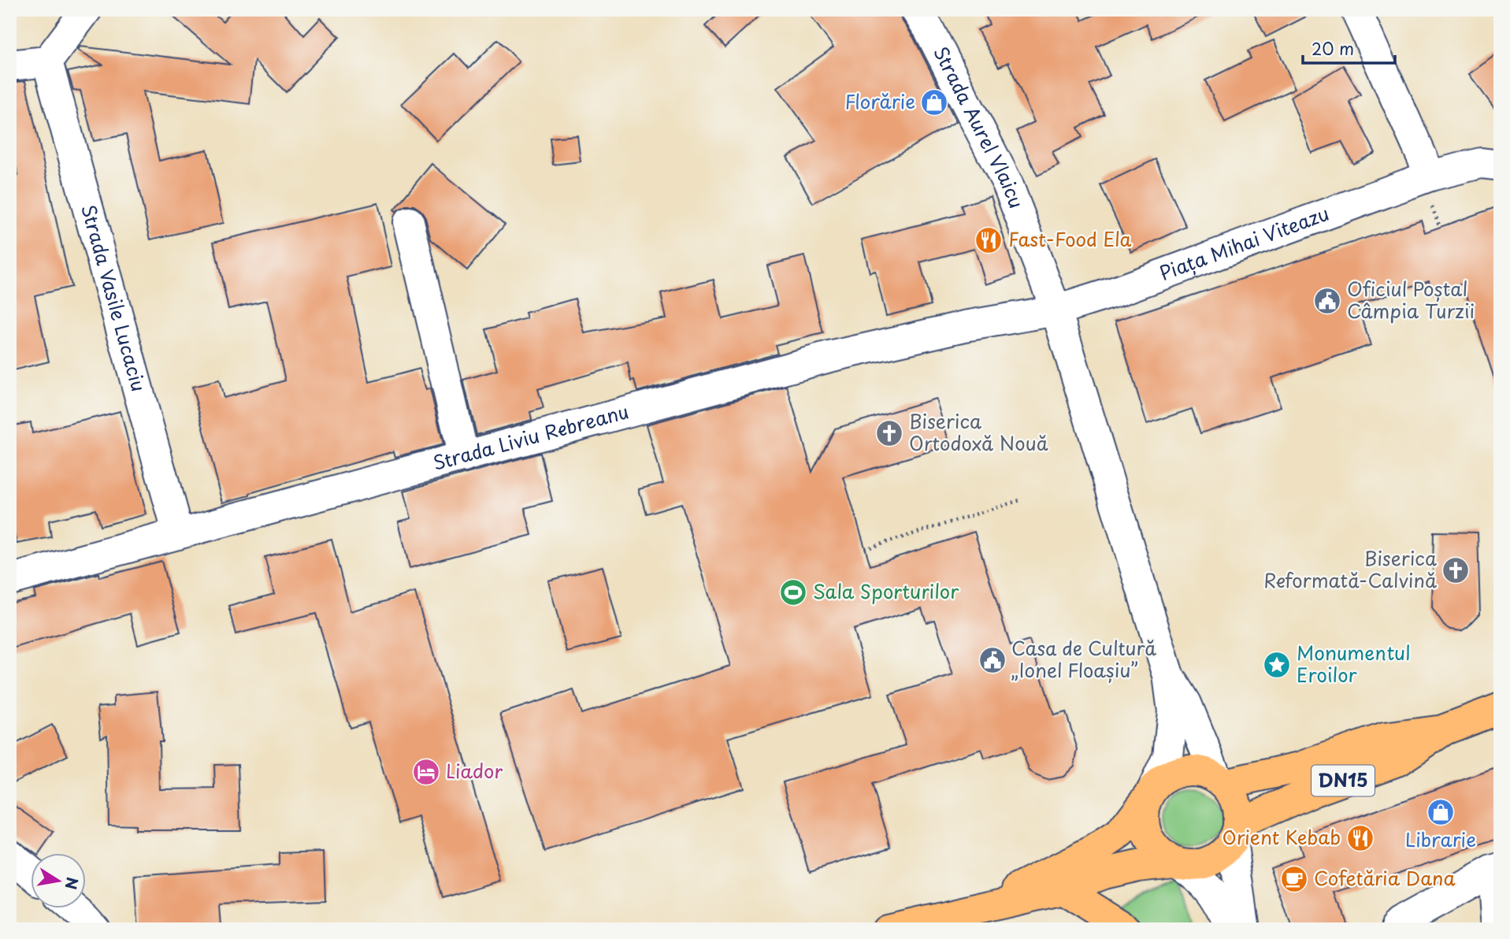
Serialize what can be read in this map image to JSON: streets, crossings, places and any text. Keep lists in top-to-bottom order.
{
  "streets": {
    "main road": ["DN15"],
    "street": [
      "Strada Aurel Vlaicu",
      "Piața Mihai Viteazu",
      "Strada Vasile Lucaciu",
      "Strada Liviu Rebreanu"
    ]
  },
  "crossings": [
    ["Strada Aurel Vlaicu", "Piața Mihai Viteazu"],
    ["Strada Aurel Vlaicu", "Strada Liviu Rebreanu"],
    ["Piața Mihai Viteazu", "Strada Liviu Rebreanu"],
    ["Strada Vasile Lucaciu", "Strada Liviu Rebreanu"]
  ],
  "places": {
    "shop": ["Florărie", "Librarie"],
    "restaurant": ["Fast-Food Ela", "Orient Kebab"],
    "public building": ["Oficiul Poștal Câmpia Turzii", "Casa de Cultură „Ionel Floașiu”"],
    "church": ["Biserica Ortodoxă Nouă", "Biserica Reformată-Calvină"],
    "sports": ["Sala Sporturilor"],
    "place": ["Monumentul Eroilor"],
    "hotel": ["Liador"],
    "cafe": ["Cofetăria Dana"]
  },
  "scale_bar": "20 m",
  "north": "right"
}
